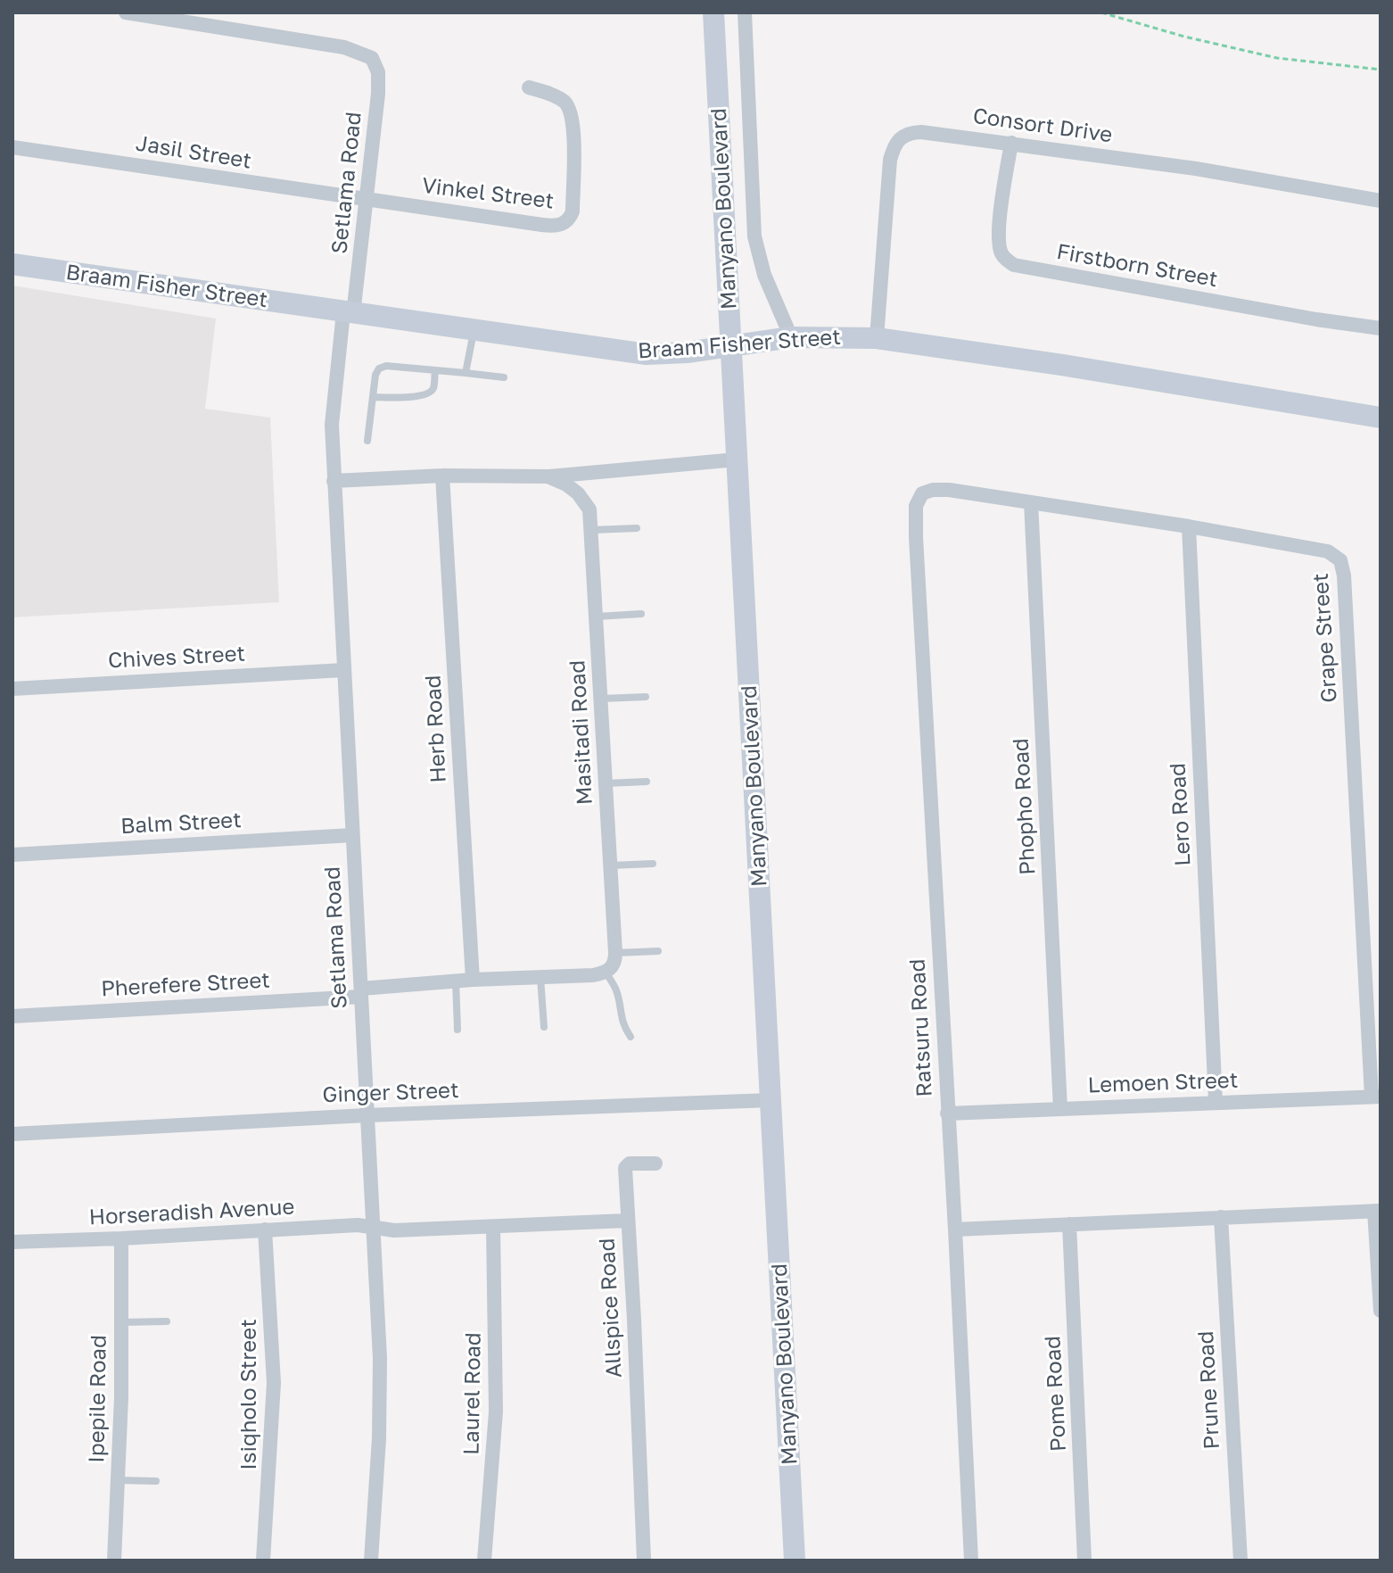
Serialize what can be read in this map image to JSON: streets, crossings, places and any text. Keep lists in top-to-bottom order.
{
  "streets": {
    "street": [
      "Consort Drive",
      "Jasil Street",
      "Setlama Road",
      "Vinkel Street",
      "Manyano Boulevard",
      "Firstborn Street",
      "Braam Fisher Street",
      "Grape Street",
      "Chives Street",
      "Herb Road",
      "Masitadi Road",
      "Phopho Road",
      "Lero Road",
      "Balm Street",
      "Pherefere Street",
      "Ratsuru Road",
      "Lemoen Street",
      "Ginger Street",
      "Horseradish Avenue",
      "Allspice Road",
      "Prune Road",
      "Laurel Road",
      "Pome Road",
      "Isiqholo Street",
      "Ipepile Road"
    ]
  },
  "crossings": [
    ["Consort Drive", "Firstborn Street"],
    ["Consort Drive", "Braam Fisher Street"],
    ["Jasil Street", "Setlama Road"],
    ["Jasil Street", "Vinkel Street"],
    ["Setlama Road", "Vinkel Street"],
    ["Setlama Road", "Braam Fisher Street"],
    ["Setlama Road", "Chives Street"],
    ["Setlama Road", "Masitadi Road"],
    ["Setlama Road", "Balm Street"],
    ["Setlama Road", "Pherefere Street"],
    ["Setlama Road", "Ginger Street"],
    ["Setlama Road", "Horseradish Avenue"],
    ["Setlama Road", "Allspice Road"],
    ["Manyano Boulevard", "Braam Fisher Street"],
    ["Manyano Boulevard", "Ginger Street"],
    ["Grape Street", "Phopho Road"],
    ["Grape Street", "Lero Road"],
    ["Grape Street", "Ratsuru Road"],
    ["Grape Street", "Lemoen Street"],
    ["Herb Road", "Masitadi Road"],
    ["Phopho Road", "Lemoen Street"],
    ["Lero Road", "Lemoen Street"],
    ["Ratsuru Road", "Lemoen Street"],
    ["Horseradish Avenue", "Allspice Road"],
    ["Horseradish Avenue", "Isiqholo Street"],
    ["Horseradish Avenue", "Ipepile Road"],
    ["Allspice Road", "Laurel Road"]
  ]
}
